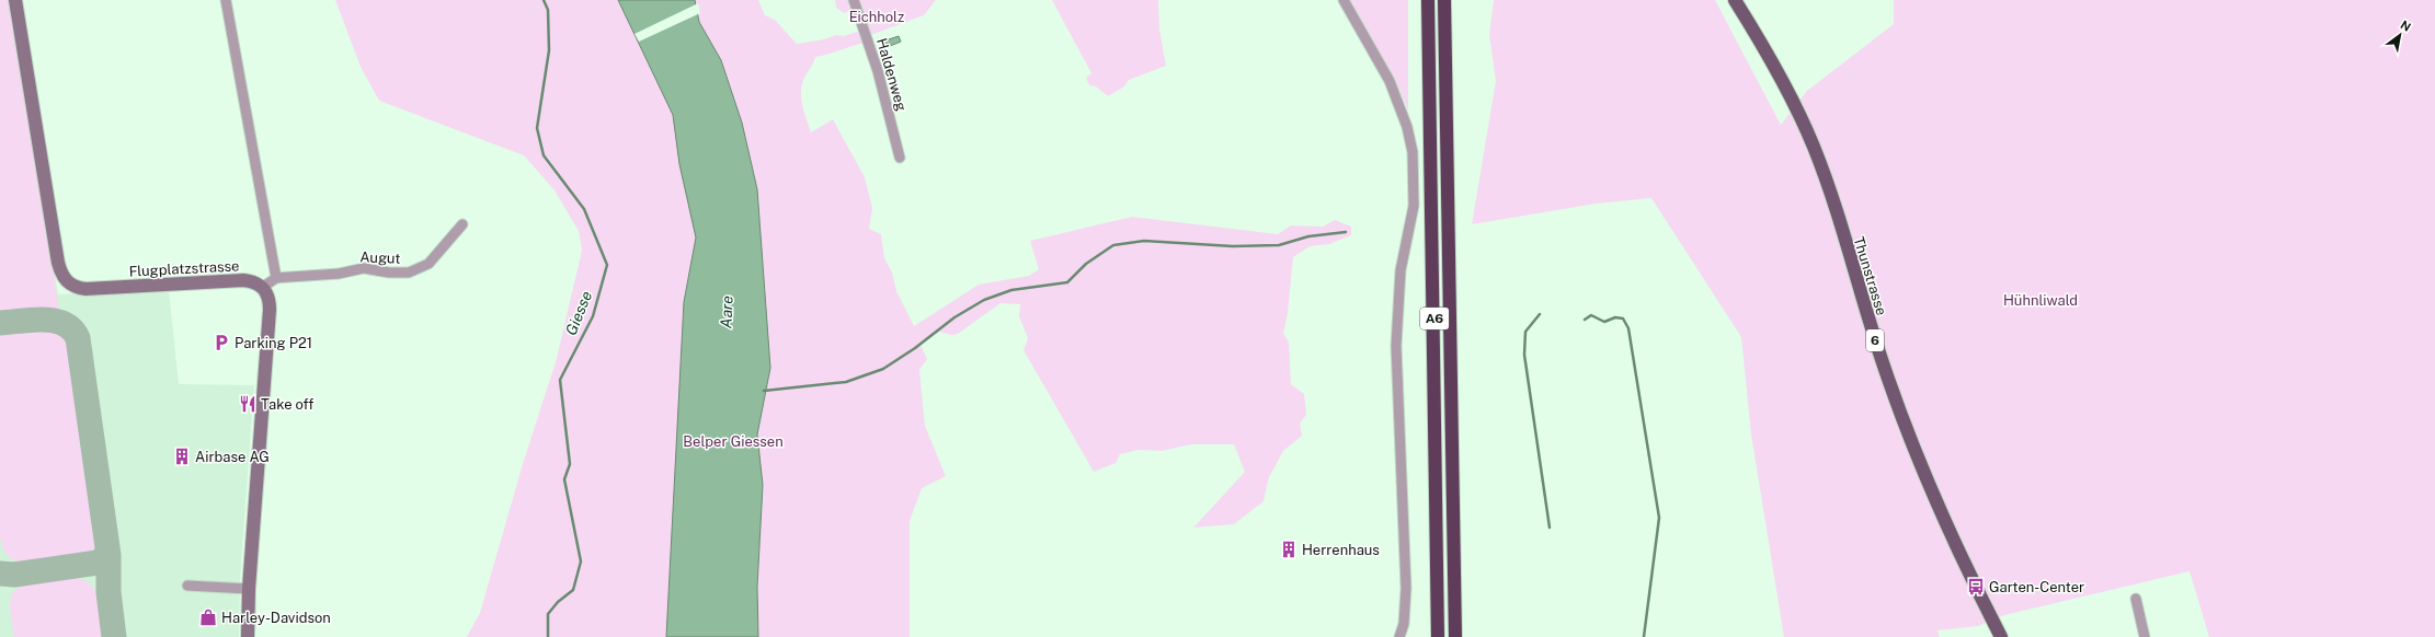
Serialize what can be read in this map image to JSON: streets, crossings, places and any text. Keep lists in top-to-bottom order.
{
  "streets": {
    "highway": ["A6"],
    "main road": ["Thunstrasse", "6"],
    "street": ["Haldenweg", "Augut", "Flugplatzstrasse"]
  },
  "water": ["Aare", "Giesse"],
  "parks": ["Eichholz", "Hühnliwald", "Belper Giessen"],
  "places": {
    "parking": ["Parking P21"],
    "restaurant": ["Take off"],
    "building": ["Airbase AG", "Herrenhaus"],
    "bus stop": ["Garten-Center"],
    "shop": ["Harley-Davidson"]
  },
  "north": "top right"
}
